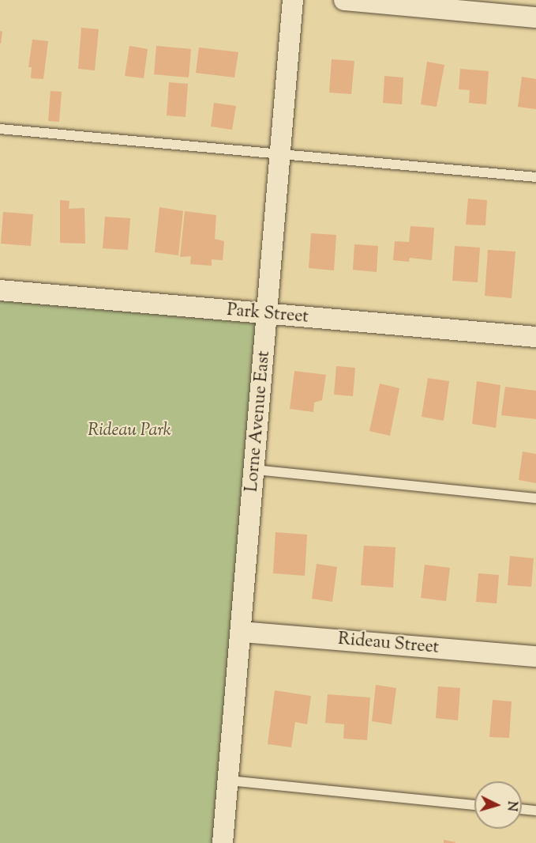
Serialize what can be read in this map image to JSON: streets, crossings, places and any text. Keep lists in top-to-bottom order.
{
  "streets": {
    "street": ["Park Street", "Lorne Avenue East", "Rideau Street"]
  },
  "crossings": [
    ["Park Street", "Lorne Avenue East"],
    ["Lorne Avenue East", "Rideau Street"]
  ],
  "parks": ["Rideau Park"],
  "north": "right"
}
